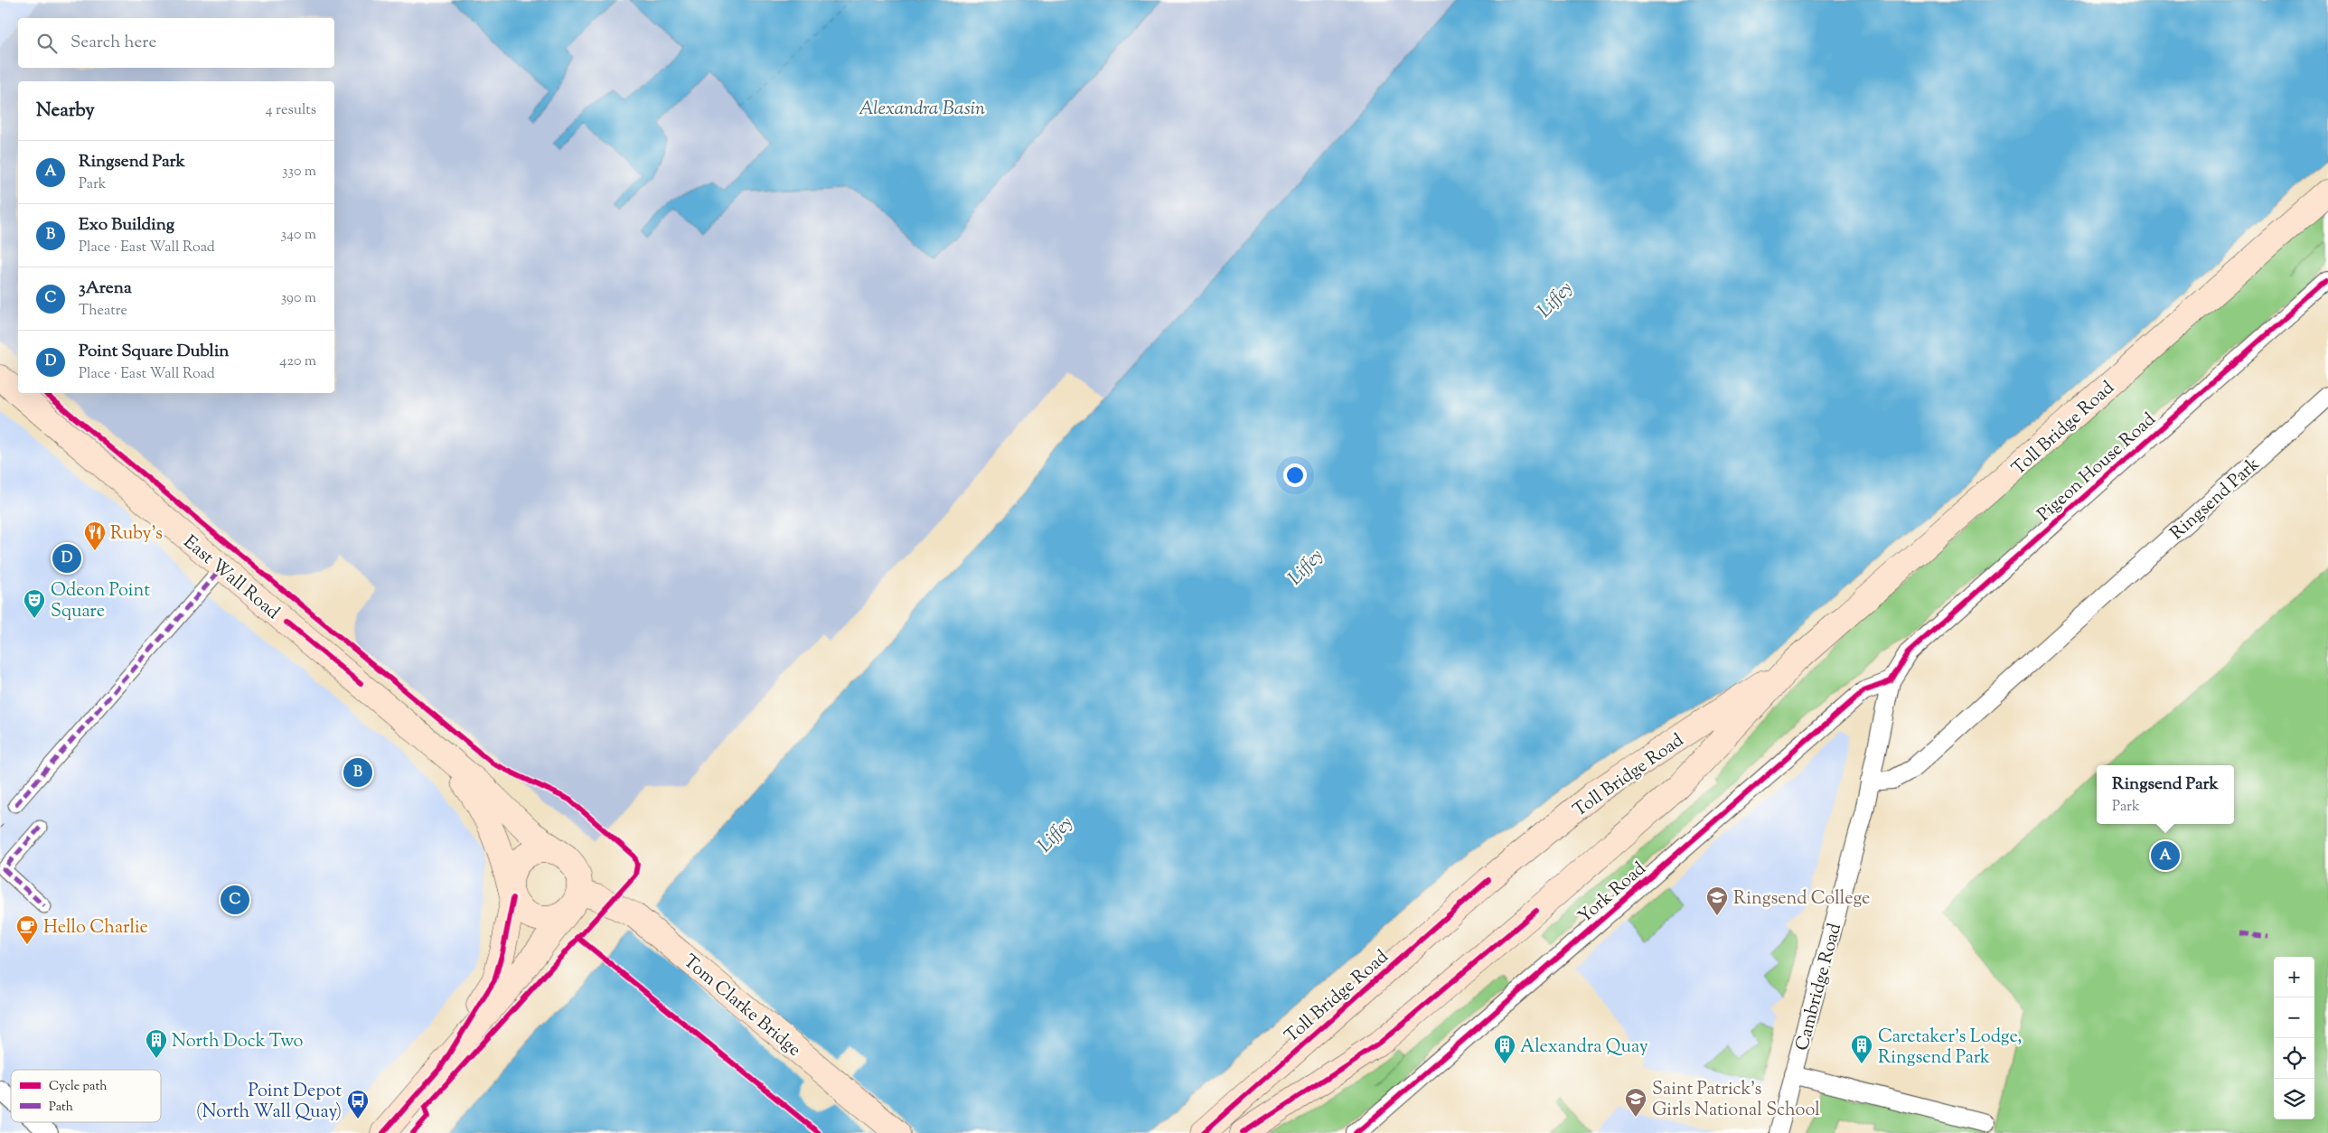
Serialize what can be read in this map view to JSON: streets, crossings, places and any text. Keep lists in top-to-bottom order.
{
  "streets": {
    "main road": ["Toll Bridge Road", "East Wall Road", "Tom Clarke Bridge"],
    "street": [
      "Pigeon House Road",
      "Ringsend Park",
      "York Road",
      "Cambridge Road"
    ]
  },
  "crossings": [
    ["Pigeon House Road", "York Road"],
    ["Pigeon House Road", "Cambridge Road"],
    ["Ringsend Park", "Cambridge Road"],
    ["East Wall Road", "Tom Clarke Bridge"],
    ["York Road", "Cambridge Road"]
  ],
  "water": ["Alexandra Basin", "Liffey"],
  "places": {
    "restaurant": ["Ruby's"],
    "theatre": ["Odeon Point Square"],
    "school or university": ["Ringsend College", "Saint Patrick's Girls National School"],
    "cafe": ["Hello Charlie"],
    "building": ["North Dock Two", "Alexandra Quay", "Caretaker's Lodge, Ringsend Park"],
    "bus stop": ["Point Depot (North Wall Quay)"]
  },
  "legend": ["Cycle path", "Path"],
  "page": {
    "search": "Search here",
    "heading": ["Nearby", "4 results"],
    "list": [
      {
        "mark": "A",
        "name": "Ringsend Park",
        "note": "Park",
        "value": "330 m"
      },
      {
        "mark": "B",
        "name": "Exo Building",
        "note": "Place · East Wall Road",
        "value": "340 m"
      },
      {
        "mark": "C",
        "name": "3Arena",
        "note": "Theatre",
        "value": "390 m"
      },
      {
        "mark": "D",
        "name": "Point Square Dublin",
        "note": "Place · East Wall Road",
        "value": "420 m"
      }
    ],
    "pins": [
      "D",
      "B",
      "A",
      "C"
    ],
    "popup": ["Ringsend Park", "Park"],
    "map_buttons": ["+", "−"]
  }
}
